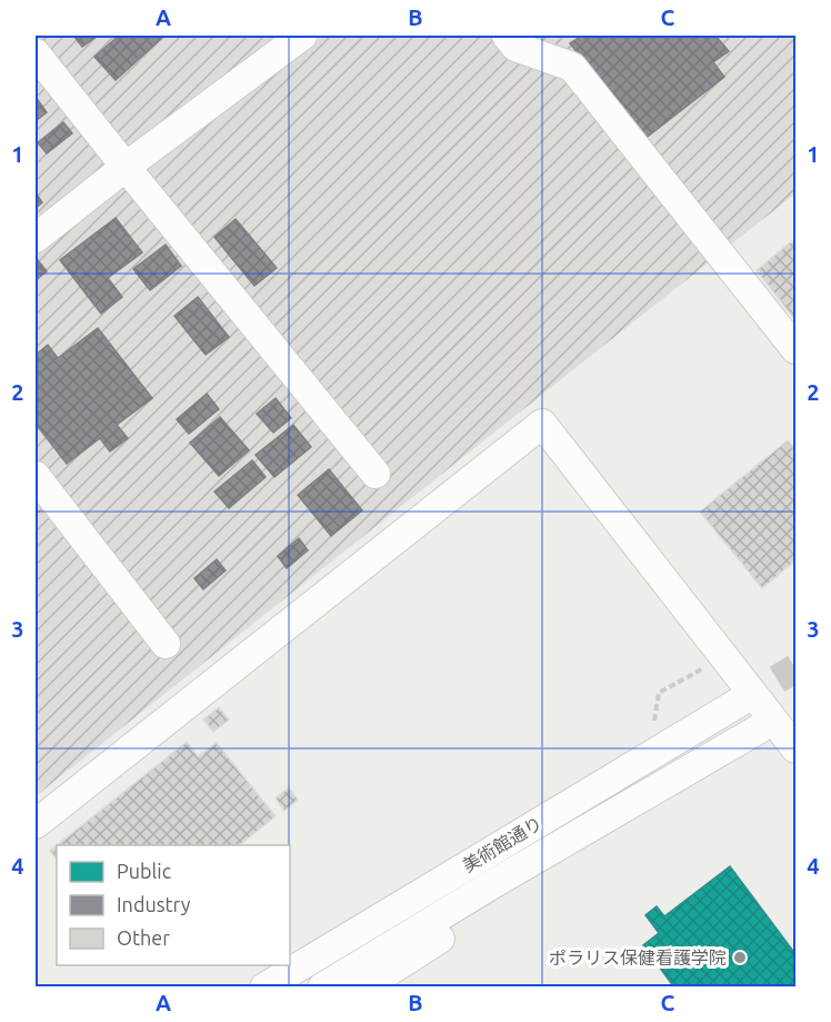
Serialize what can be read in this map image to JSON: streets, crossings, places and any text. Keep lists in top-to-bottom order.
{
  "streets": {
    "street": ["美術館通り"]
  },
  "places": ["ポラリス保健看護学院"],
  "legend": ["Public", "Industry", "Other"],
  "grid": {
    "columns": ["A", "B", "C"],
    "rows": [
      "1",
      "2",
      "3",
      "4"
    ]
  }
}
